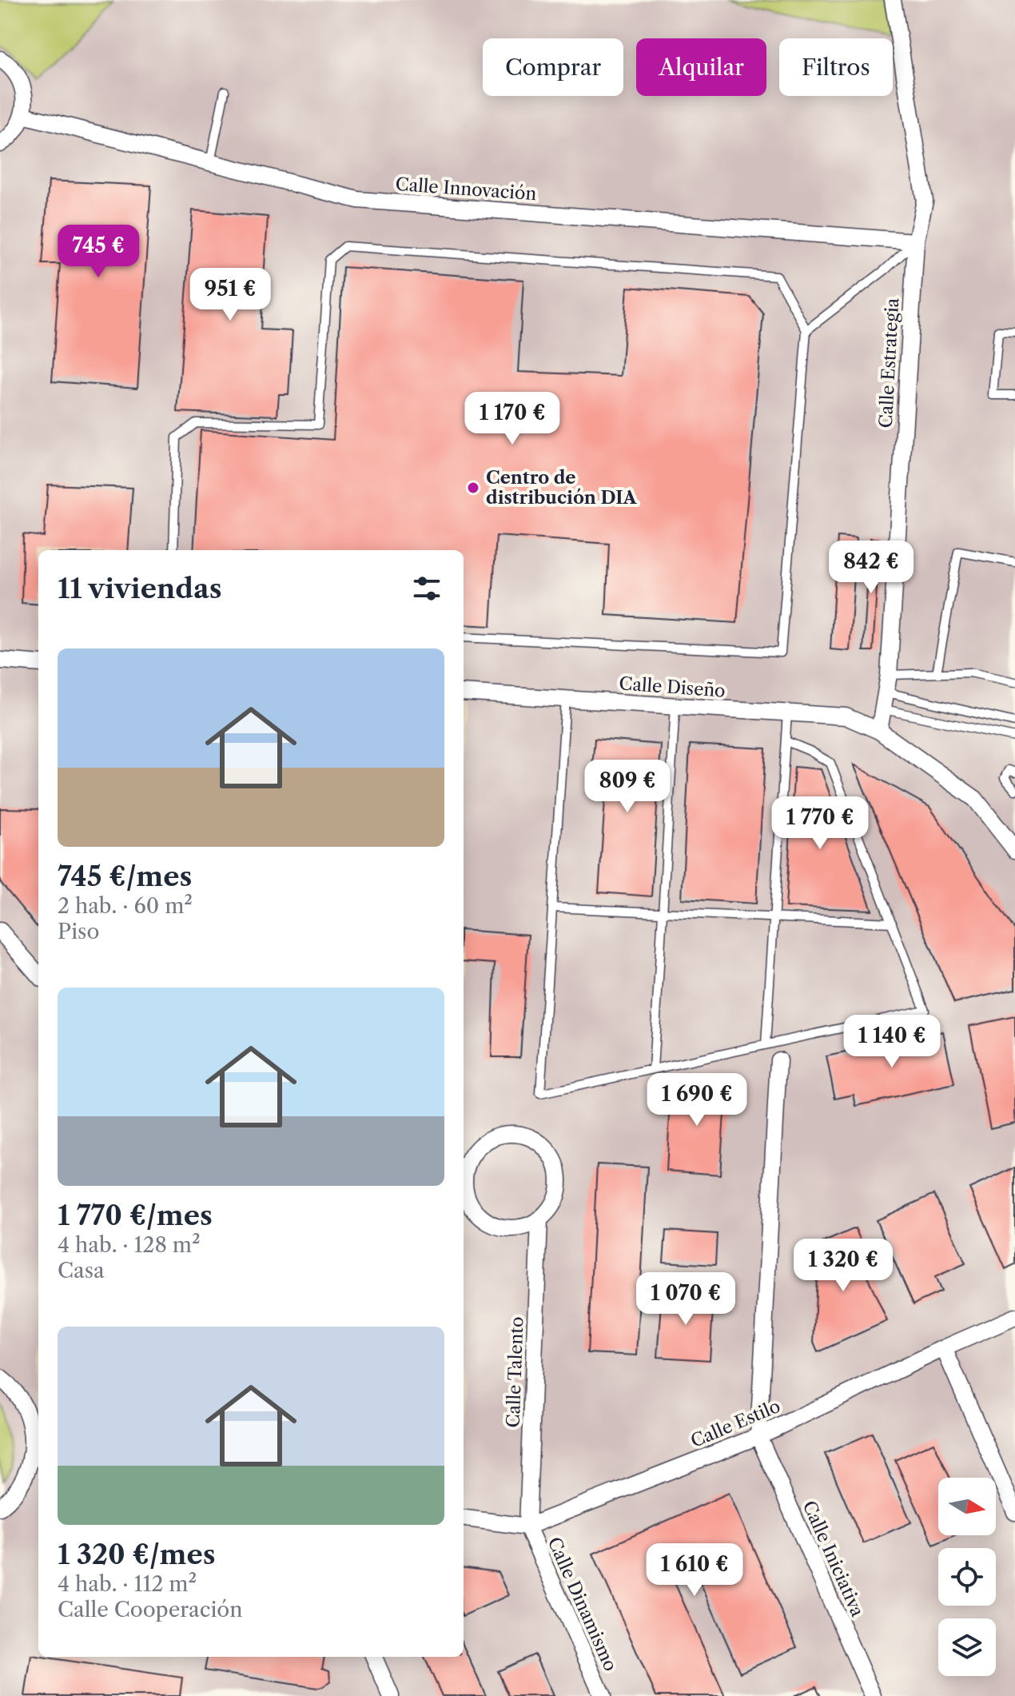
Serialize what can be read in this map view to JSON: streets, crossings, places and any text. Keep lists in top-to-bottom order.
{
  "streets": {
    "street": [
      "Calle Innovación",
      "Calle Estrategia",
      "Calle Diseño",
      "Calle Talento",
      "Calle Estilo",
      "Calle Iniciativa",
      "Calle Dinamismo"
    ]
  },
  "crossings": [
    ["Calle Innovación", "Calle Estrategia"],
    ["Calle Estrategia", "Calle Diseño"],
    ["Calle Talento", "Calle Estilo"],
    ["Calle Talento", "Calle Dinamismo"],
    ["Calle Estilo", "Calle Iniciativa"],
    ["Calle Estilo", "Calle Dinamismo"]
  ],
  "places": ["Centro de distribución DIA"],
  "north": "right",
  "page": {
    "chip": ["Comprar", "Alquilar", "Filtros"],
    "price": [
      "745 €",
      "951 €",
      "1 170 €",
      "842 €",
      "809 €",
      "1 770 €",
      "1 140 €",
      "1 690 €",
      "1 320 €",
      "1 070 €",
      "1 610 €"
    ],
    "heading": "11 viviendas",
    "list": [
      {
        "name": "745 €/mes",
        "note": "2 hab. · 60 m² · Piso"
      },
      {
        "name": "1 770 €/mes",
        "note": "4 hab. · 128 m² · Casa"
      },
      {
        "name": "1 320 €/mes",
        "note": "4 hab. · 112 m² · Calle Cooperación"
      }
    ]
  }
}
